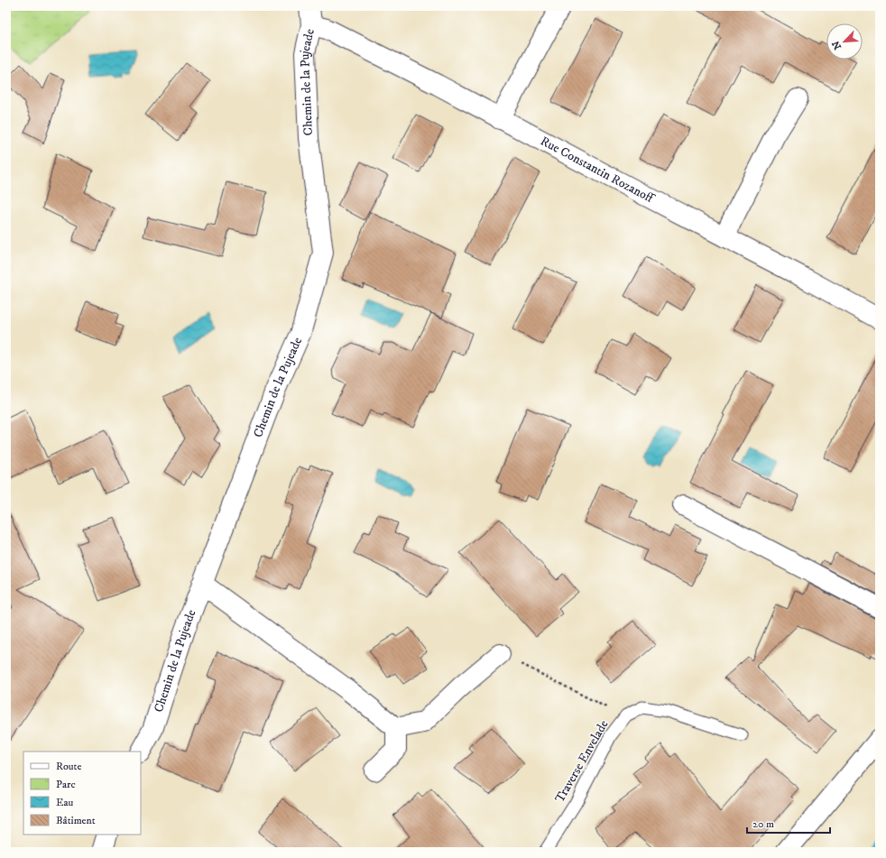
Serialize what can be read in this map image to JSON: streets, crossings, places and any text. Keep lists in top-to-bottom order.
{
  "streets": {
    "street": ["Chemin de la Pujeade", "Rue Constantin Rozanoff"],
    "lane": ["Traverse Envelade"]
  },
  "crossings": [
    ["Chemin de la Pujeade", "Rue Constantin Rozanoff"]
  ],
  "legend": [
    "Route",
    "Parc",
    "Eau",
    "Bâtiment"
  ],
  "scale_bar": "20 m",
  "north": "bottom left"
}
